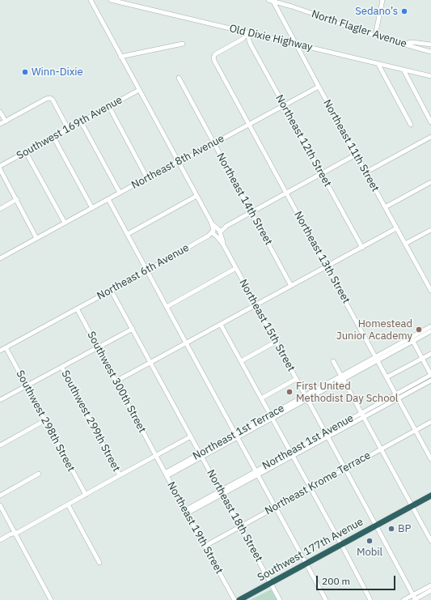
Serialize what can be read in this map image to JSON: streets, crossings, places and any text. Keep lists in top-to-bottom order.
{
  "streets": {
    "highway": ["Southwest 177th Avenue"],
    "street": [
      "North Flagler Avenue",
      "Old Dixie Highway",
      "Southwest 169th Avenue",
      "Northeast 12th Street",
      "Northeast 11th Street",
      "Northeast 8th Avenue",
      "Northeast 14th Street",
      "Northeast 13th Street",
      "Northeast 6th Avenue",
      "Northeast 15th Street",
      "Southwest 300th Street",
      "Southwest 298th Street",
      "Southwest 299th Street",
      "Northeast 1st Terrace",
      "Northeast 1st Avenue",
      "Northeast Krome Terrace",
      "Northeast 18th Street",
      "Northeast 19th Street"
    ]
  },
  "crossings": [
    ["North Flagler Avenue", "Northeast 11th Street"],
    ["Old Dixie Highway", "Northeast 12th Street"],
    ["Old Dixie Highway", "Northeast 11th Street"],
    ["Old Dixie Highway", "Northeast 13th Street"],
    ["Southwest 169th Avenue", "Northeast 15th Street"],
    ["Northeast 12th Street", "Northeast 8th Avenue"],
    ["Northeast 12th Street", "Northeast 13th Street"],
    ["Northeast 11th Street", "Northeast 8th Avenue"],
    ["Northeast 8th Avenue", "Northeast 14th Street"],
    ["Northeast 8th Avenue", "Northeast 13th Street"],
    ["Northeast 8th Avenue", "Northeast 15th Street"],
    ["Northeast 13th Street", "Northeast 1st Terrace"],
    ["Northeast 13th Street", "Northeast 1st Avenue"],
    ["Northeast 13th Street", "Northeast Krome Terrace"],
    ["Northeast 6th Avenue", "Northeast 15th Street"],
    ["Northeast 6th Avenue", "Southwest 300th Street"],
    ["Northeast 6th Avenue", "Southwest 298th Street"],
    ["Northeast 6th Avenue", "Northeast 18th Street"],
    ["Northeast 15th Street", "Northeast 1st Terrace"],
    ["Northeast 15th Street", "Northeast 1st Avenue"],
    ["Northeast 15th Street", "Northeast Krome Terrace"],
    ["Northeast 15th Street", "Southwest 177th Avenue"],
    ["Southwest 300th Street", "Northeast 19th Street"],
    ["Northeast 1st Terrace", "Northeast 18th Street"],
    ["Northeast 1st Terrace", "Northeast 19th Street"],
    ["Northeast 1st Avenue", "Northeast 18th Street"],
    ["Northeast 1st Avenue", "Northeast 19th Street"],
    ["Northeast Krome Terrace", "Northeast 18th Street"],
    ["Northeast Krome Terrace", "Northeast 19th Street"],
    ["Northeast 18th Street", "Southwest 177th Avenue"]
  ],
  "places": [
    "Sedano’s",
    "Winn-Dixie",
    "Homestead Junior Academy",
    "First United Methodist Day School",
    "BP",
    "Mobil"
  ],
  "scale_bar": "200 m"
}
